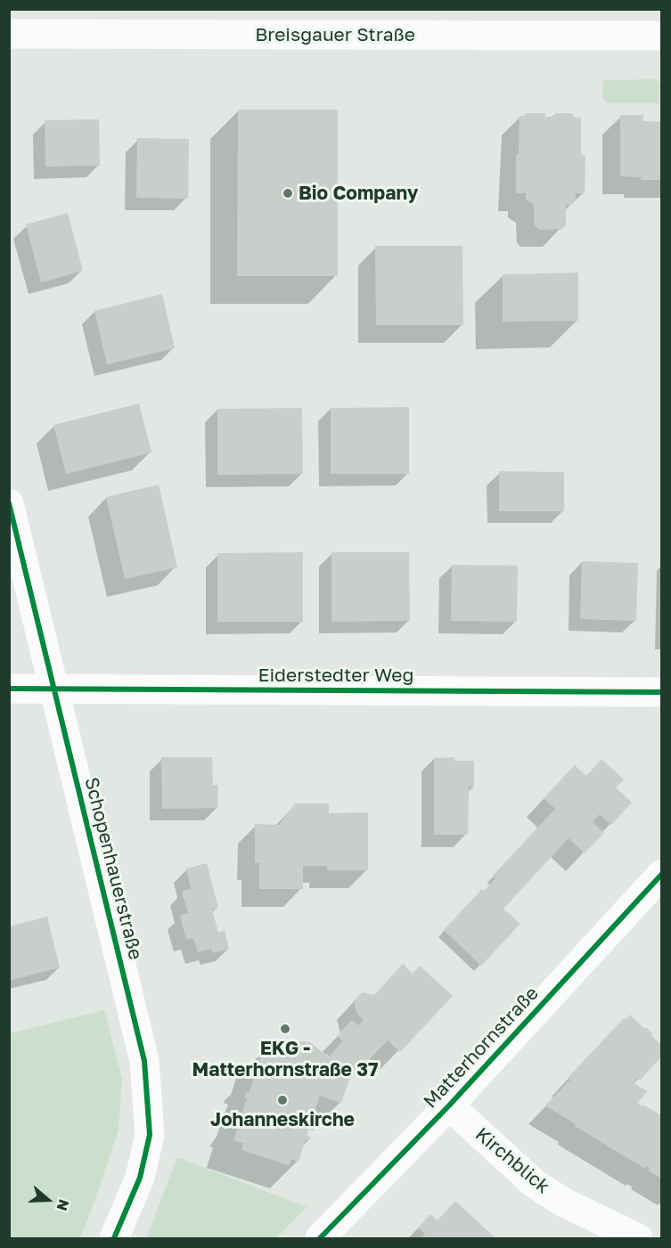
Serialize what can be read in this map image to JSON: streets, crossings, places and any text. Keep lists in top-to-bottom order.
{
  "streets": {
    "street": [
      "Breisgauer Straße",
      "Eiderstedter Weg",
      "Schopenhauerstraße",
      "Matterhornstraße",
      "Kirchblick"
    ]
  },
  "crossings": [
    ["Eiderstedter Weg", "Schopenhauerstraße"],
    ["Matterhornstraße", "Kirchblick"]
  ],
  "places": ["Bio Company", "EKG - Matterhornstraße 37", "Johanneskirche"],
  "north": "right"
}
